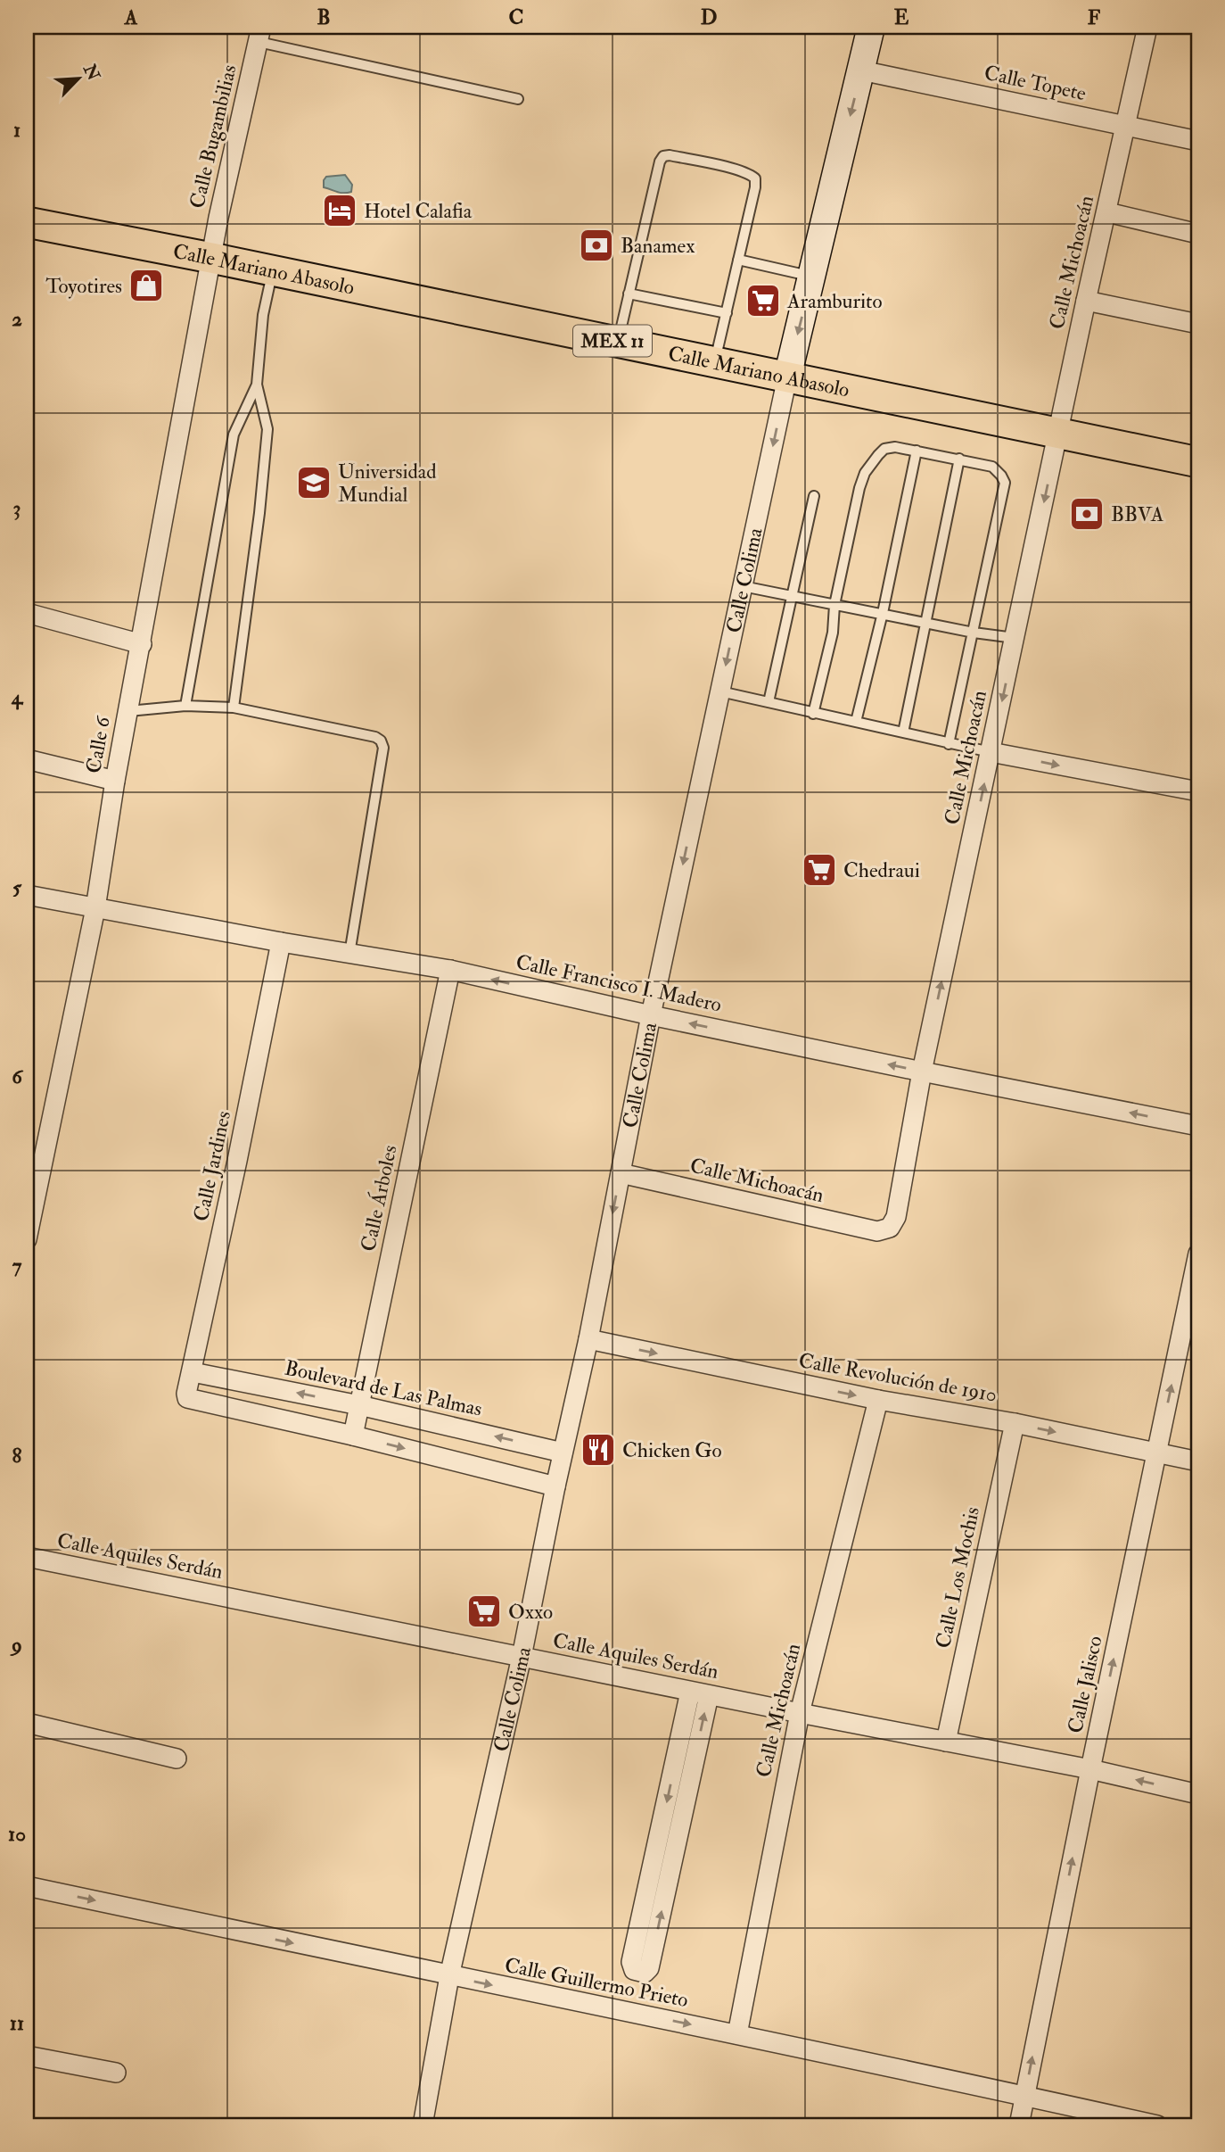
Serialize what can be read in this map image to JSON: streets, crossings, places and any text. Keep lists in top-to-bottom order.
{
  "streets": {
    "main road": ["Calle Mariano Abasolo", "MEX 11"],
    "street": [
      "Calle Topete",
      "Calle Bugambilias",
      "Calle Michoacán",
      "Calle Colima",
      "Calle 6",
      "Calle Francisco I. Madero",
      "Calle Jardines",
      "Calle Árboles",
      "Calle Revolución de 1910",
      "Boulevard de Las Palmas",
      "Calle Aquiles Serdán",
      "Calle Los Mochis",
      "Calle Jalisco",
      "Calle Guillermo Prieto"
    ]
  },
  "crossings": [
    ["Calle Topete", "Calle Michoacán"],
    ["Calle Topete", "Calle Colima"],
    ["Calle Bugambilias", "Calle Mariano Abasolo"],
    ["Calle Bugambilias", "Calle 6"],
    ["Calle Michoacán", "Calle Mariano Abasolo"],
    ["Calle Michoacán", "Calle Colima"],
    ["Calle Michoacán", "Calle Francisco I. Madero"],
    ["Calle Michoacán", "Calle Revolución de 1910"],
    ["Calle Michoacán", "Calle Aquiles Serdán"],
    ["Calle Michoacán", "Calle Guillermo Prieto"],
    ["Calle Mariano Abasolo", "Calle Colima"],
    ["Calle Mariano Abasolo", "Calle 6"],
    ["Calle Colima", "Calle Francisco I. Madero"],
    ["Calle Colima", "Calle Revolución de 1910"],
    ["Calle Colima", "Boulevard de Las Palmas"],
    ["Calle Colima", "Calle Aquiles Serdán"],
    ["Calle Colima", "Calle Guillermo Prieto"],
    ["Calle 6", "Calle Francisco I. Madero"],
    ["Calle Francisco I. Madero", "Calle Jardines"],
    ["Calle Francisco I. Madero", "Calle Árboles"],
    ["Calle Jardines", "Calle Árboles"],
    ["Calle Jardines", "Boulevard de Las Palmas"],
    ["Calle Árboles", "Boulevard de Las Palmas"],
    ["Calle Revolución de 1910", "Calle Los Mochis"],
    ["Calle Revolución de 1910", "Calle Jalisco"],
    ["Calle Aquiles Serdán", "Calle Los Mochis"],
    ["Calle Aquiles Serdán", "Calle Jalisco"],
    ["Calle Jalisco", "Calle Guillermo Prieto"]
  ],
  "one_way": [
    "Calle Colima",
    "Calle Francisco I. Madero",
    "Calle Revolución de 1910",
    "Calle Jalisco",
    "Calle Guillermo Prieto"
  ],
  "places": {
    "hotel": ["Hotel Calafia"],
    "bank": ["Banamex", "BBVA"],
    "shop": ["Toyotires"],
    "supermarket": ["Aramburito", "Chedraui", "Oxxo"],
    "school or university": ["Universidad Mundial"],
    "restaurant": ["Chicken Go"]
  },
  "north": "top right",
  "grid": {
    "columns": [
      "A",
      "B",
      "C",
      "D",
      "E",
      "F"
    ],
    "rows": [
      "1",
      "2",
      "3",
      "4",
      "5",
      "6",
      "7",
      "8",
      "9",
      "10",
      "11"
    ]
  }
}
